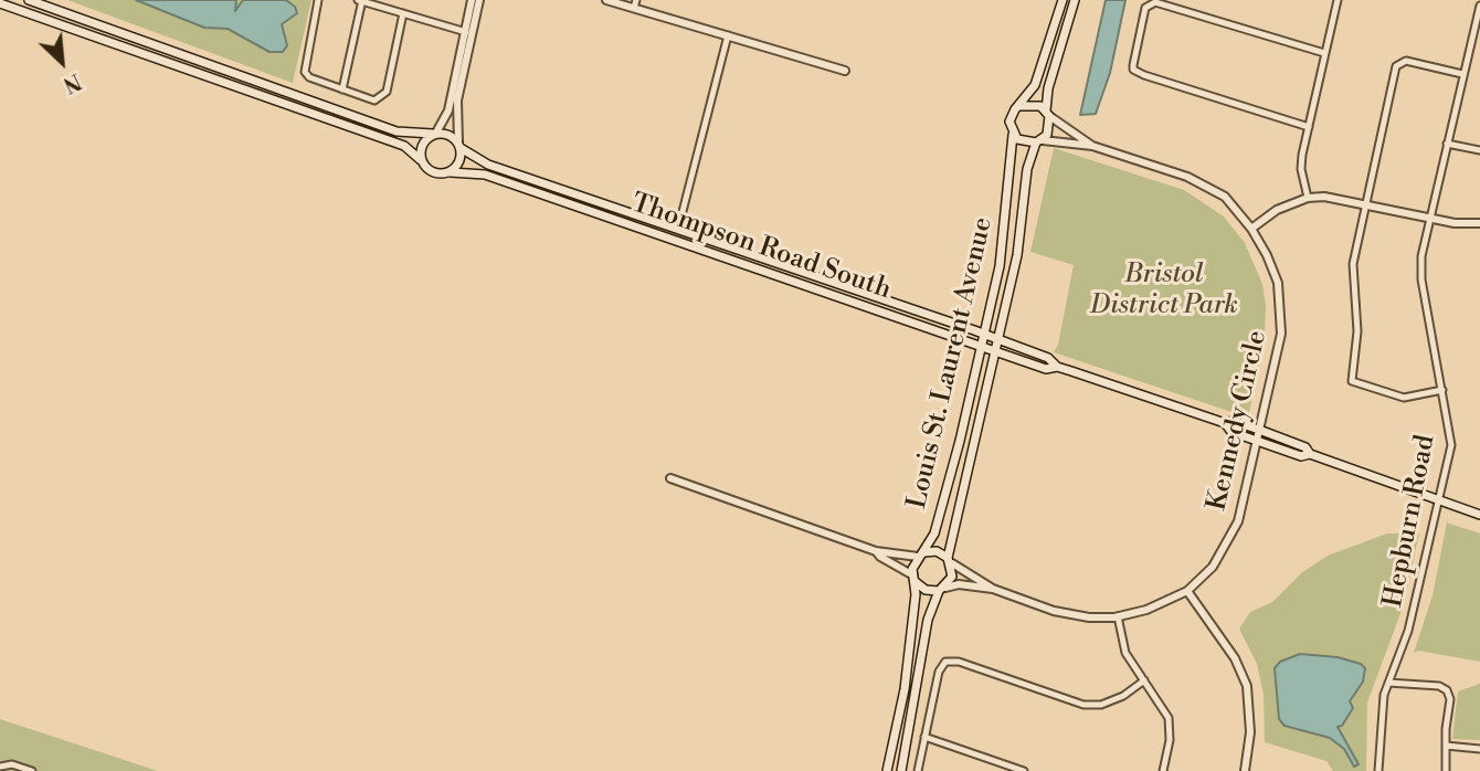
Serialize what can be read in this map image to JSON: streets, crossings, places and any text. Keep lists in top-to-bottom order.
{
  "streets": {
    "main road": ["Thompson Road South", "Louis St. Laurent Avenue"],
    "street": ["Kennedy Circle", "Hepburn Road"]
  },
  "crossings": [
    ["Thompson Road South", "Louis St. Laurent Avenue"],
    ["Thompson Road South", "Kennedy Circle"],
    ["Thompson Road South", "Hepburn Road"],
    ["Louis St. Laurent Avenue", "Kennedy Circle"]
  ],
  "parks": ["Bristol District Park"],
  "north": "bottom right"
}
